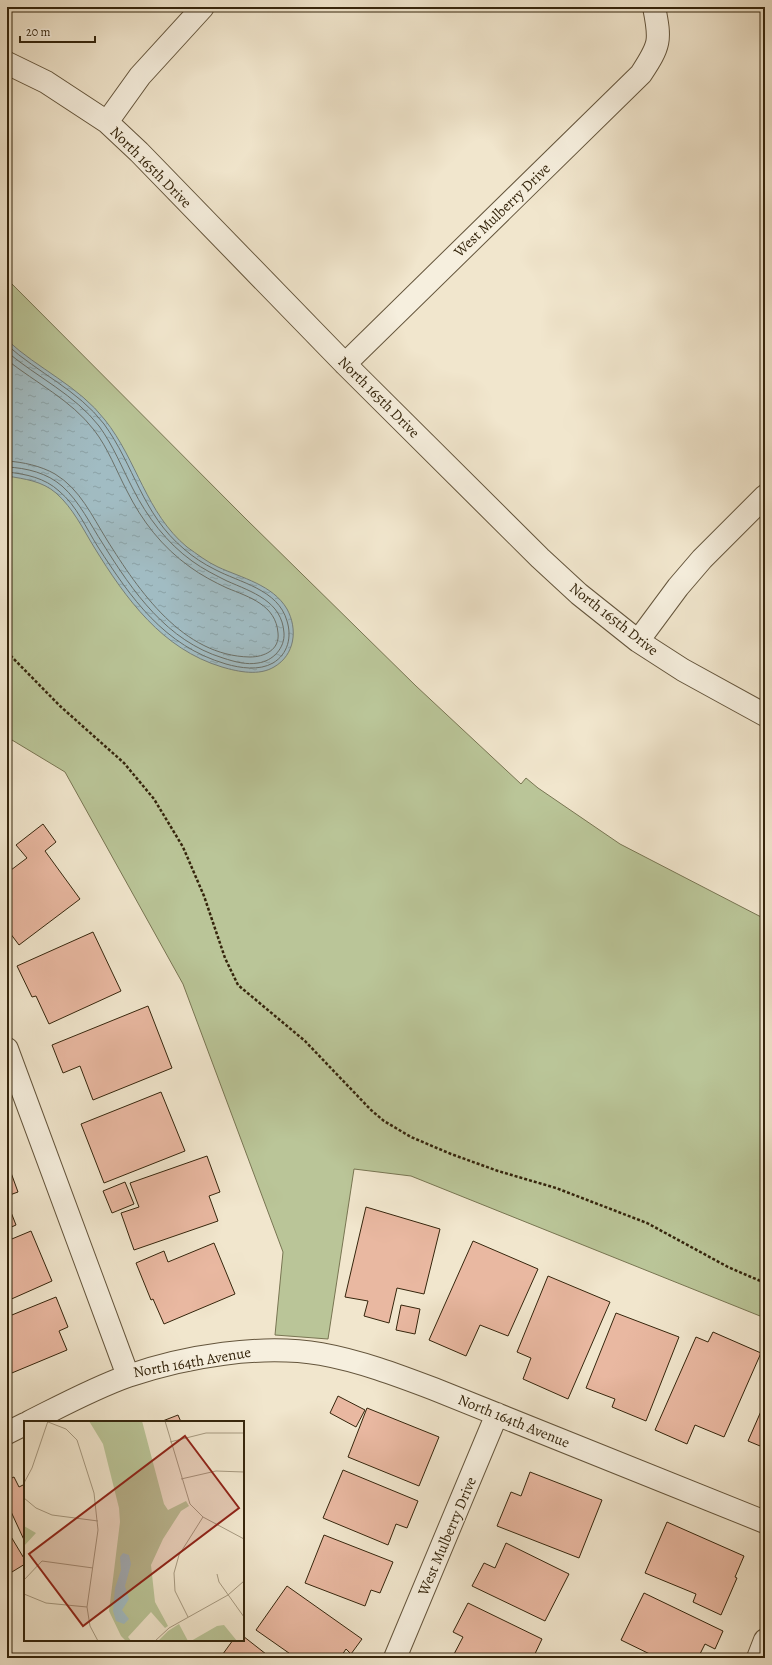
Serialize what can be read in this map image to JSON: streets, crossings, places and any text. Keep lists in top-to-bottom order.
{
  "streets": {
    "street": ["North 165th Drive", "West Mulberry Drive", "North 164th Avenue"]
  },
  "crossings": [
    ["North 165th Drive", "West Mulberry Drive"],
    ["West Mulberry Drive", "North 164th Avenue"]
  ],
  "scale_bar": "20 m"
}
